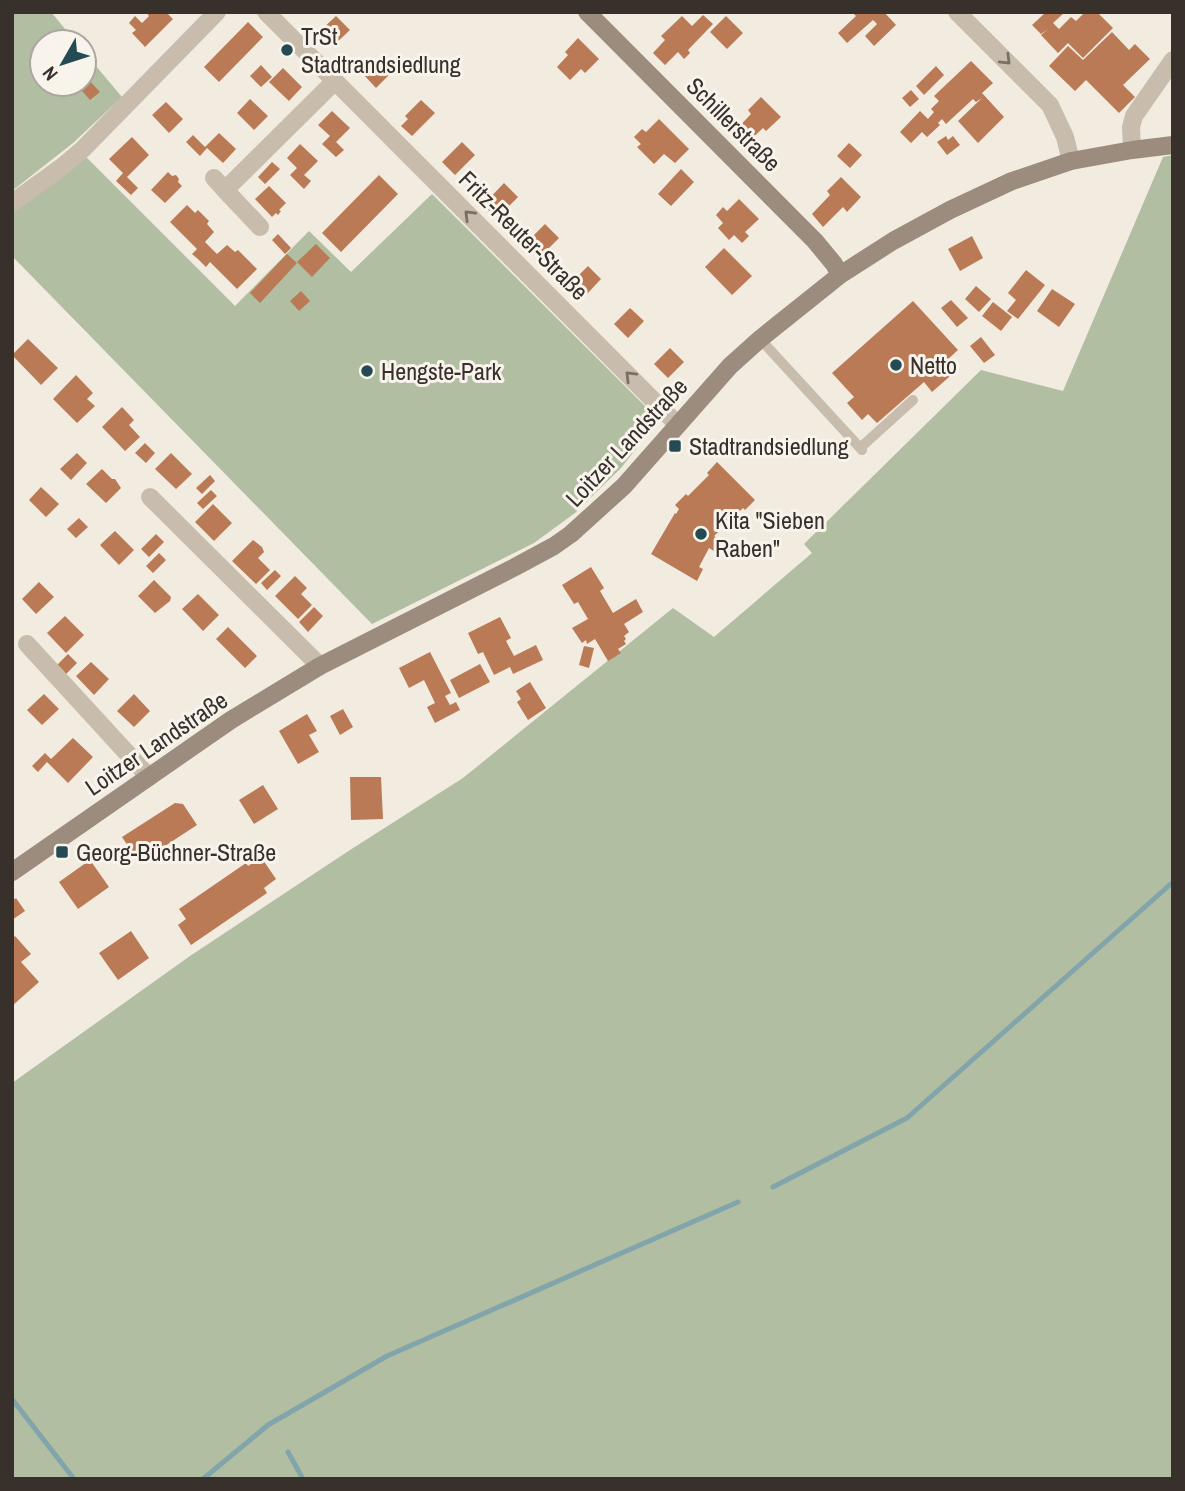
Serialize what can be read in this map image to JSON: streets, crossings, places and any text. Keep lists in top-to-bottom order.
{
  "streets": {
    "main road": ["Schillerstraße", "Loitzer Landstraße"],
    "street": ["Fritz-Reuter-Straße"]
  },
  "crossings": [
    ["Schillerstraße", "Loitzer Landstraße"],
    ["Fritz-Reuter-Straße", "Loitzer Landstraße"]
  ],
  "one_way": ["Fritz-Reuter-Straße"],
  "places": {
    "other": [
      "TrSt Stadtrandsiedlung",
      "Netto",
      "Hengste-Park",
      "Kita \"Sieben Raben\""
    ],
    "transit": ["Stadtrandsiedlung", "Georg-Büchner-Straße"]
  },
  "north": "bottom left"
}
